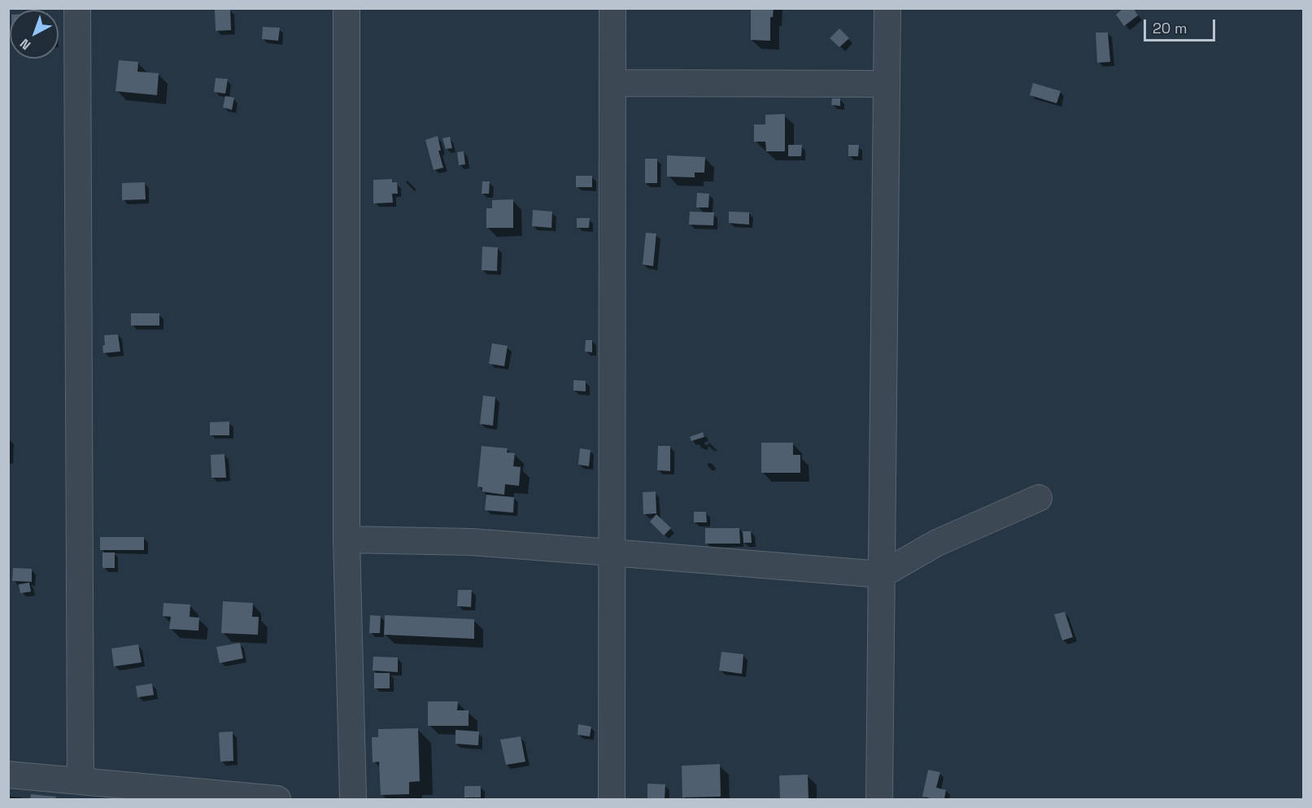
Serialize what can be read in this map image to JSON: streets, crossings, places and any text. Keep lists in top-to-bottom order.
{
  "scale_bar": "20 m",
  "north": "bottom left"
}
